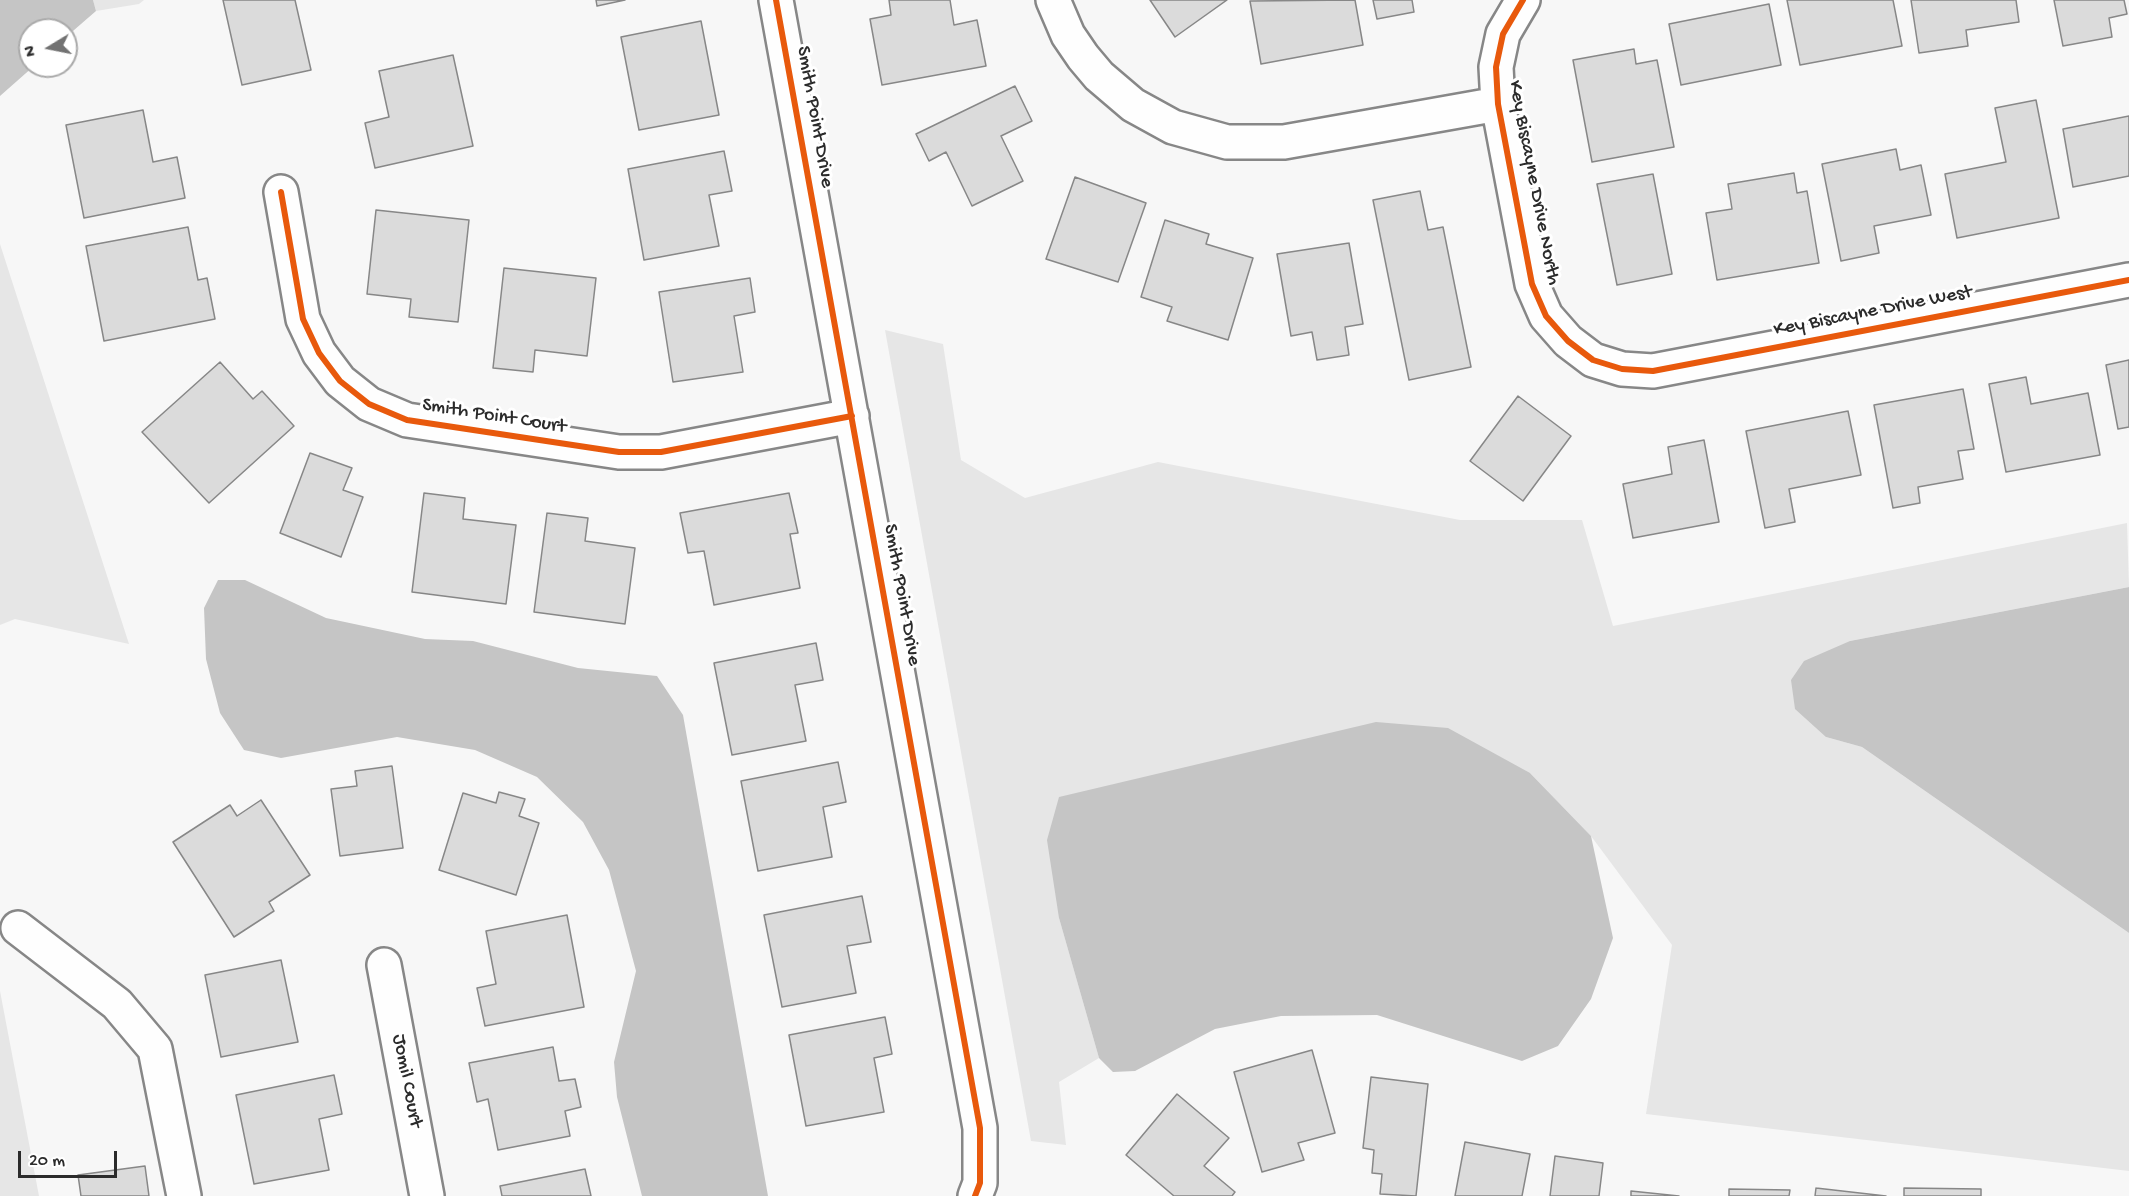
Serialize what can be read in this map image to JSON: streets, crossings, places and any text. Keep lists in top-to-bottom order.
{
  "streets": {
    "street": [
      "Smith Point Drive",
      "Key Biscayne Drive North",
      "Key Biscayne Drive West",
      "Smith Point Court",
      "Jomil Court"
    ]
  },
  "crossings": [
    ["Smith Point Drive", "Smith Point Court"],
    ["Key Biscayne Drive North", "Key Biscayne Drive West"]
  ],
  "scale_bar": "20 m",
  "north": "left"
}
